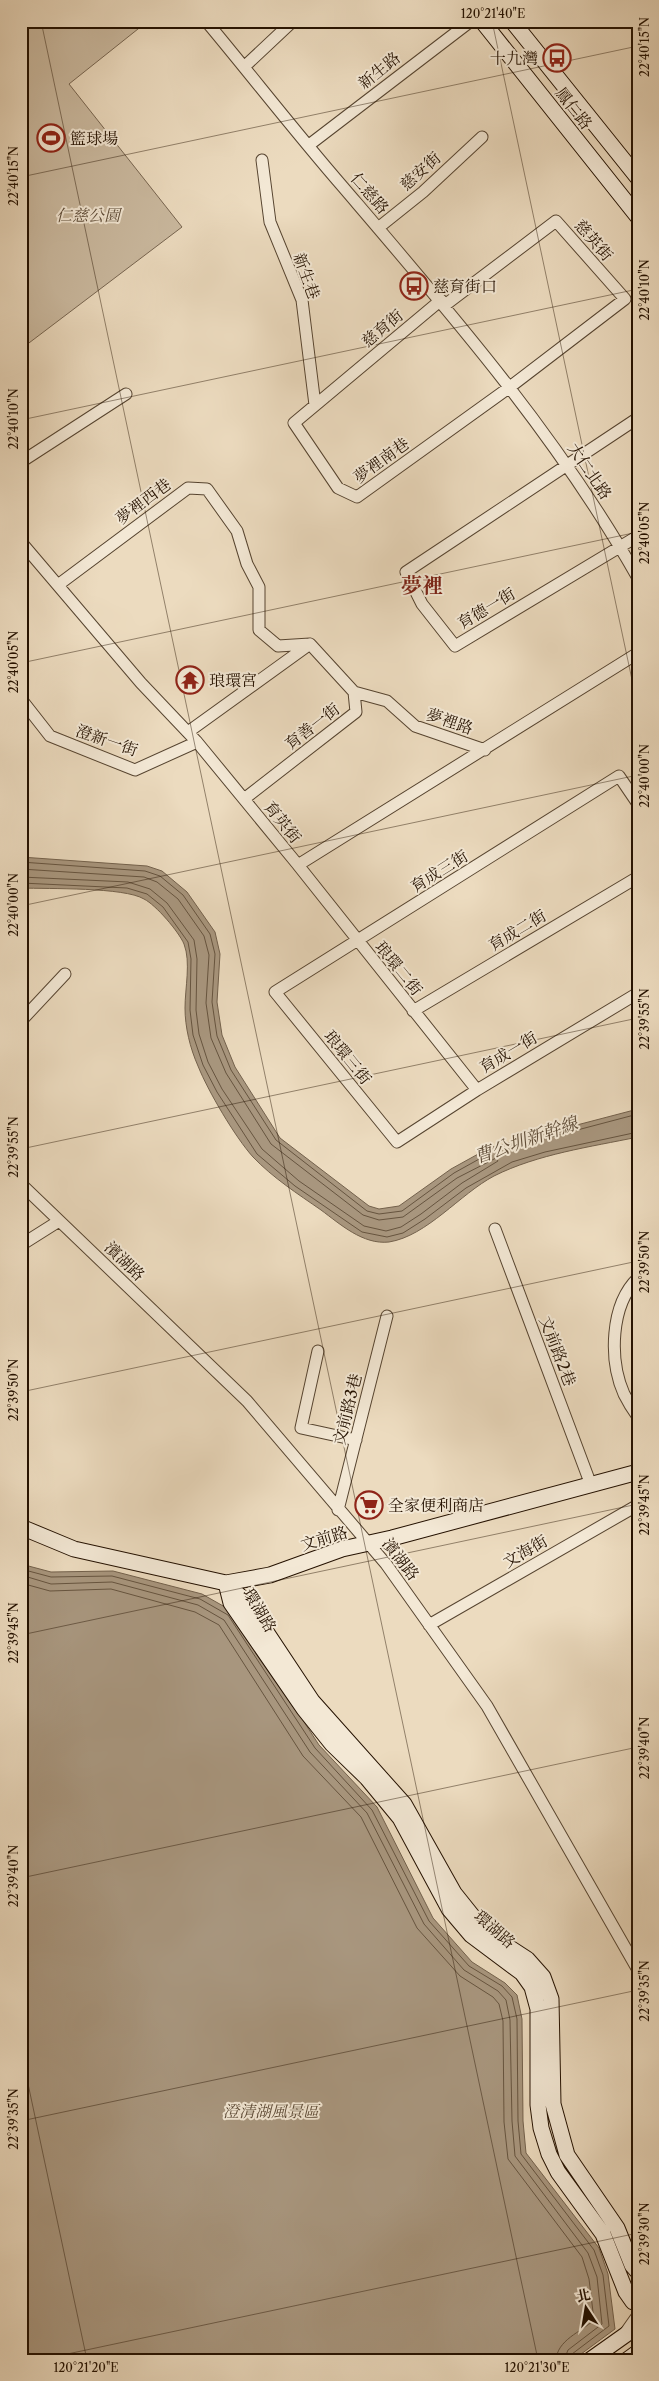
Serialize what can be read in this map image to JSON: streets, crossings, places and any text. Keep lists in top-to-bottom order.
{
  "streets": {
    "street": [
      "新生路",
      "鳳仁路",
      "慈安街",
      "仁慈路",
      "慈英街",
      "新生巷",
      "慈育街",
      "夢裡南巷",
      "大仁北路",
      "夢裡西巷",
      "育德一街",
      "夢裡路",
      "育善一街",
      "澄新一街",
      "育英街",
      "育成三街",
      "育成二街",
      "琅環二街",
      "育成一街",
      "琅環三街",
      "濱湖路",
      "文前路2巷",
      "文前路3巷",
      "文前路",
      "文海街",
      "環湖路"
    ]
  },
  "crossings": [
    ["新生路", "仁慈路"],
    ["慈安街", "仁慈路"],
    ["仁慈路", "慈英街"],
    ["仁慈路", "慈育街"],
    ["仁慈路", "夢裡南巷"],
    ["仁慈路", "大仁北路"],
    ["慈英街", "慈育街"],
    ["慈英街", "夢裡南巷"],
    ["慈英街", "大仁北路"],
    ["新生巷", "夢裡南巷"],
    ["慈育街", "夢裡南巷"],
    ["夢裡南巷", "大仁北路"],
    ["大仁北路", "育德一街"],
    ["夢裡西巷", "育善一街"],
    ["夢裡西巷", "育英街"],
    ["夢裡路", "育善一街"],
    ["夢裡路", "育英街"],
    ["育善一街", "育英街"],
    ["澄新一街", "育英街"],
    ["育英街", "琅環二街"],
    ["育成三街", "琅環二街"],
    ["育成三街", "琅環三街"],
    ["育成二街", "琅環二街"],
    ["琅環二街", "育成一街"],
    ["育成一街", "琅環三街"],
    ["濱湖路", "文前路3巷"],
    ["濱湖路", "文前路"],
    ["濱湖路", "文海街"],
    ["文前路2巷", "文前路"],
    ["文前路", "環湖路"]
  ],
  "districts": ["夢裡"],
  "water": ["曹公圳新幹線"],
  "parks": ["仁慈公園", "澄清湖風景區"],
  "places": {
    "bus stop": ["十九灣", "慈育街口"],
    "sports": ["籃球場"],
    "temple": ["琅環宮"],
    "supermarket": ["全家便利商店"]
  },
  "north": "top",
  "coordinates": [
    "120°21'40\"E",
    "22°40'15\"N",
    "22°40'10\"N",
    "22°40'05\"N",
    "22°40'00\"N",
    "22°39'55\"N",
    "22°39'50\"N",
    "22°39'45\"N",
    "22°39'40\"N",
    "22°39'35\"N",
    "22°39'30\"N",
    "120°21'20\"E",
    "120°21'30\"E"
  ]
}
